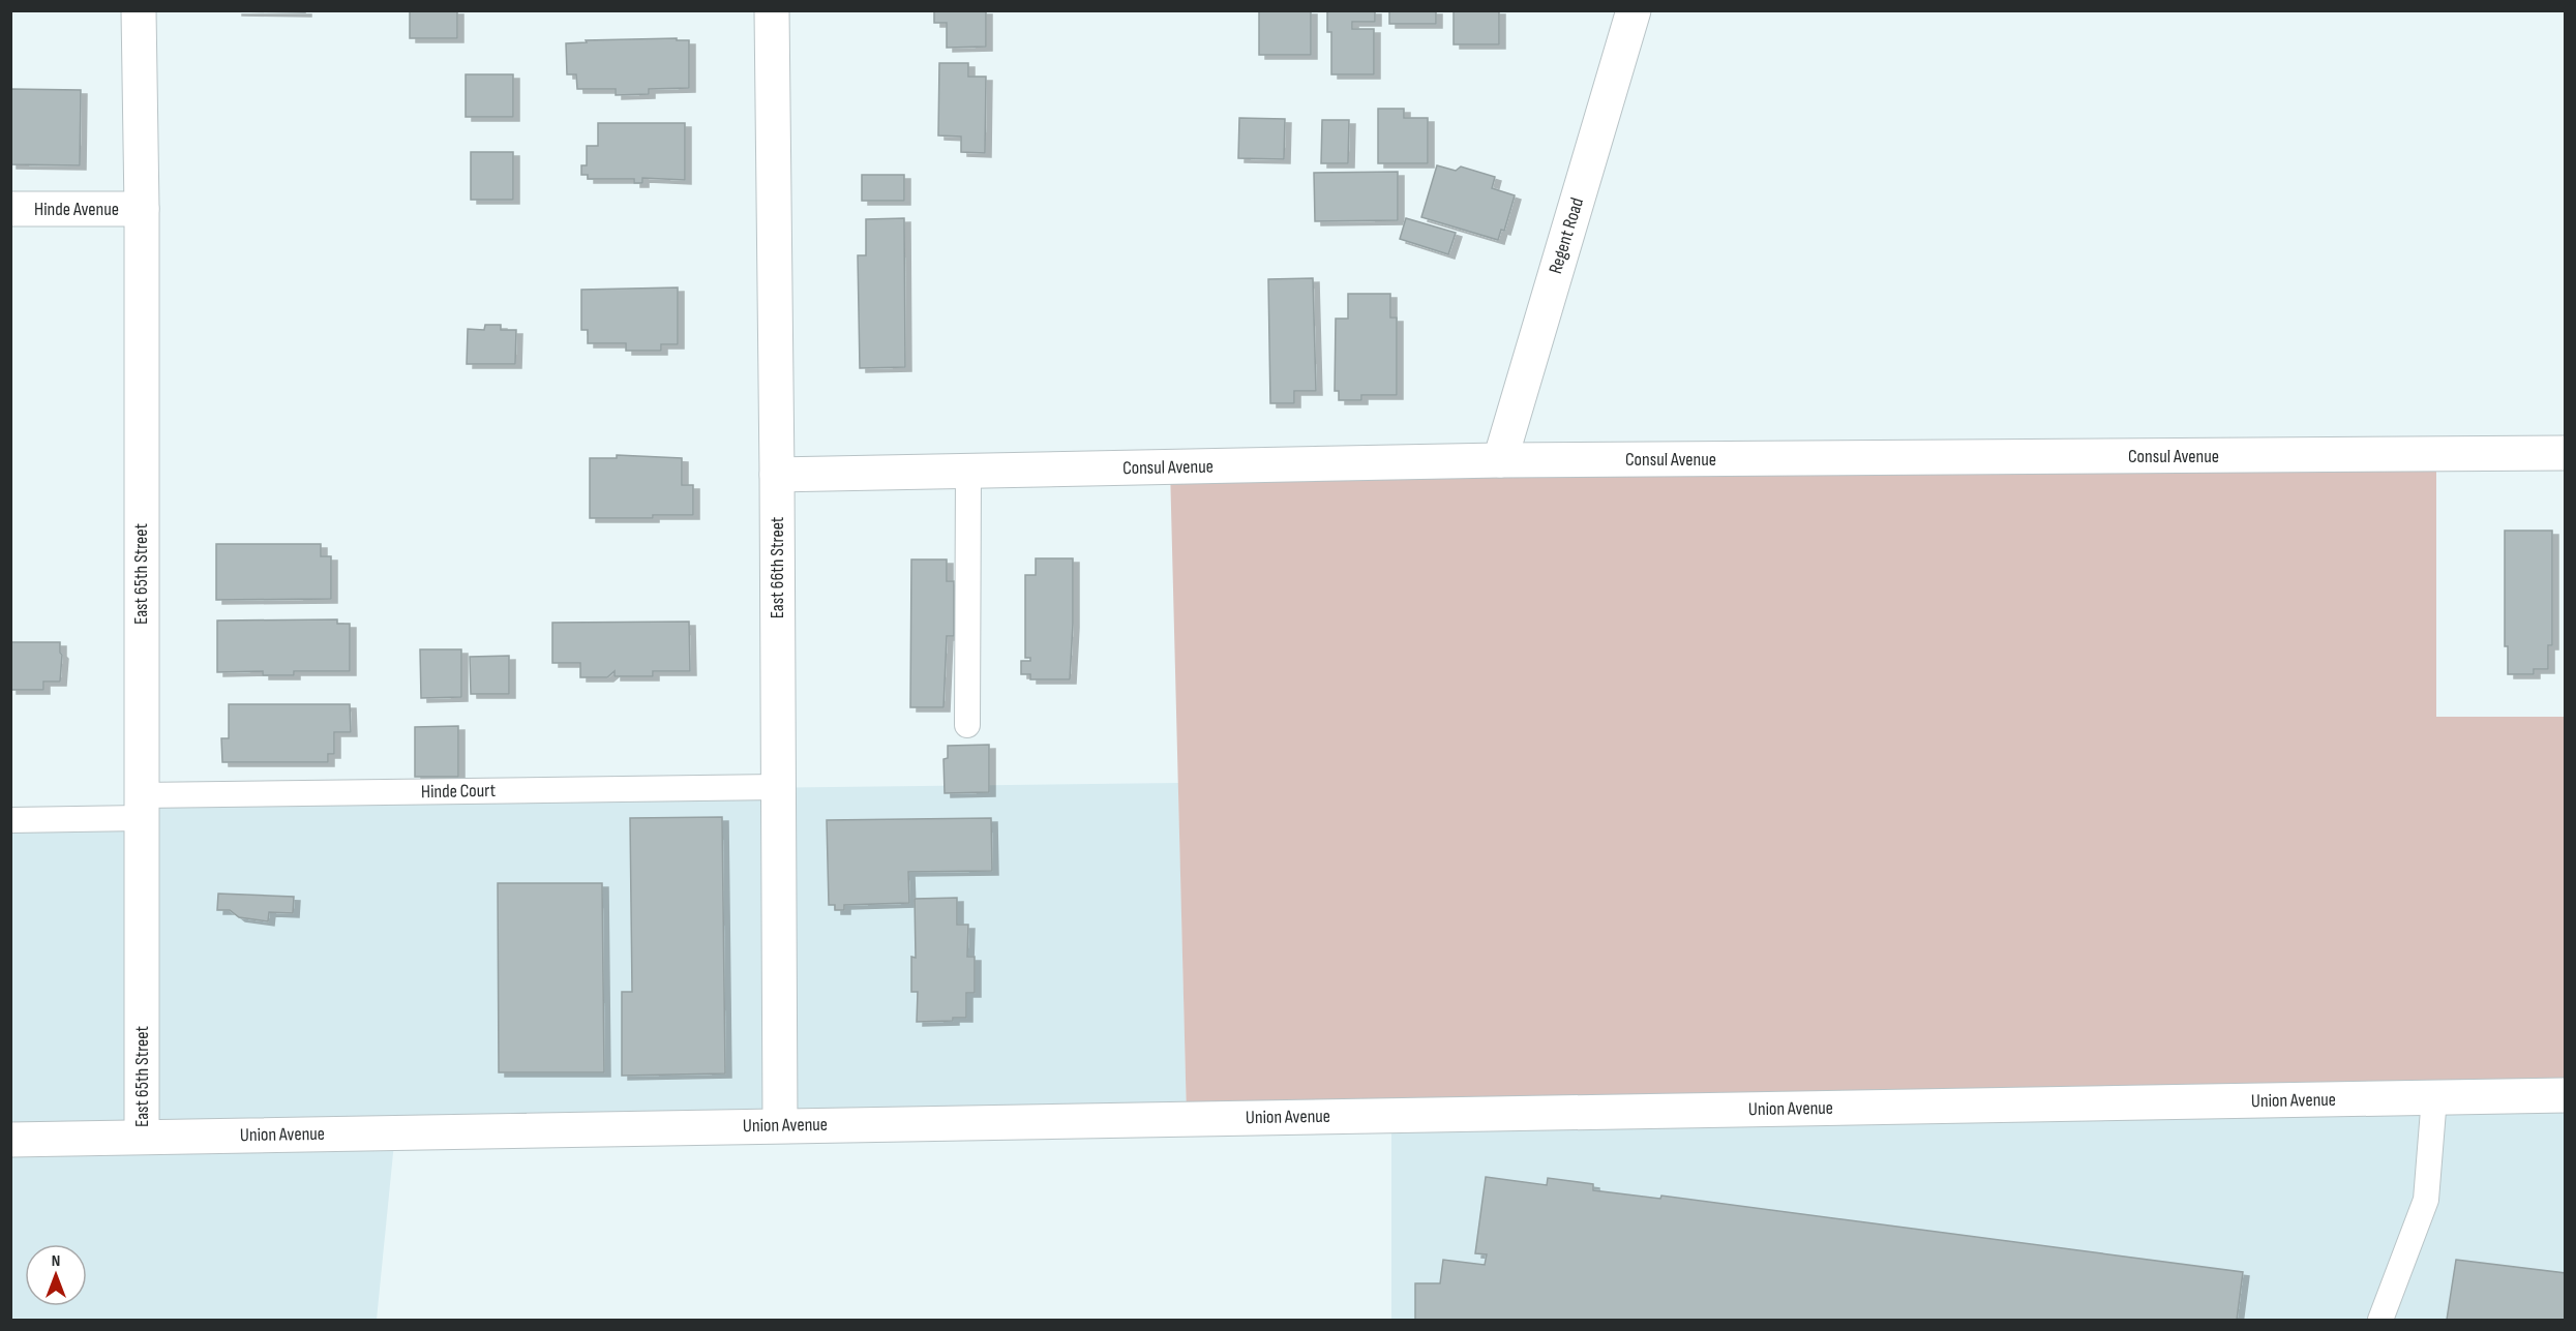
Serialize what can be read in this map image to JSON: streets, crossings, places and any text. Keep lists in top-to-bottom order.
{
  "streets": {
    "street": [
      "Hinde Avenue",
      "Regent Road",
      "Consul Avenue",
      "East 66th Street",
      "East 65th Street",
      "Union Avenue"
    ],
    "lane": ["Hinde Court"]
  },
  "crossings": [
    ["Hinde Avenue", "East 65th Street"],
    ["Regent Road", "Consul Avenue"],
    ["Consul Avenue", "East 66th Street"],
    ["East 66th Street", "Hinde Court"],
    ["East 66th Street", "Union Avenue"],
    ["East 65th Street", "Hinde Court"],
    ["East 65th Street", "Union Avenue"]
  ],
  "north": "top"
}
